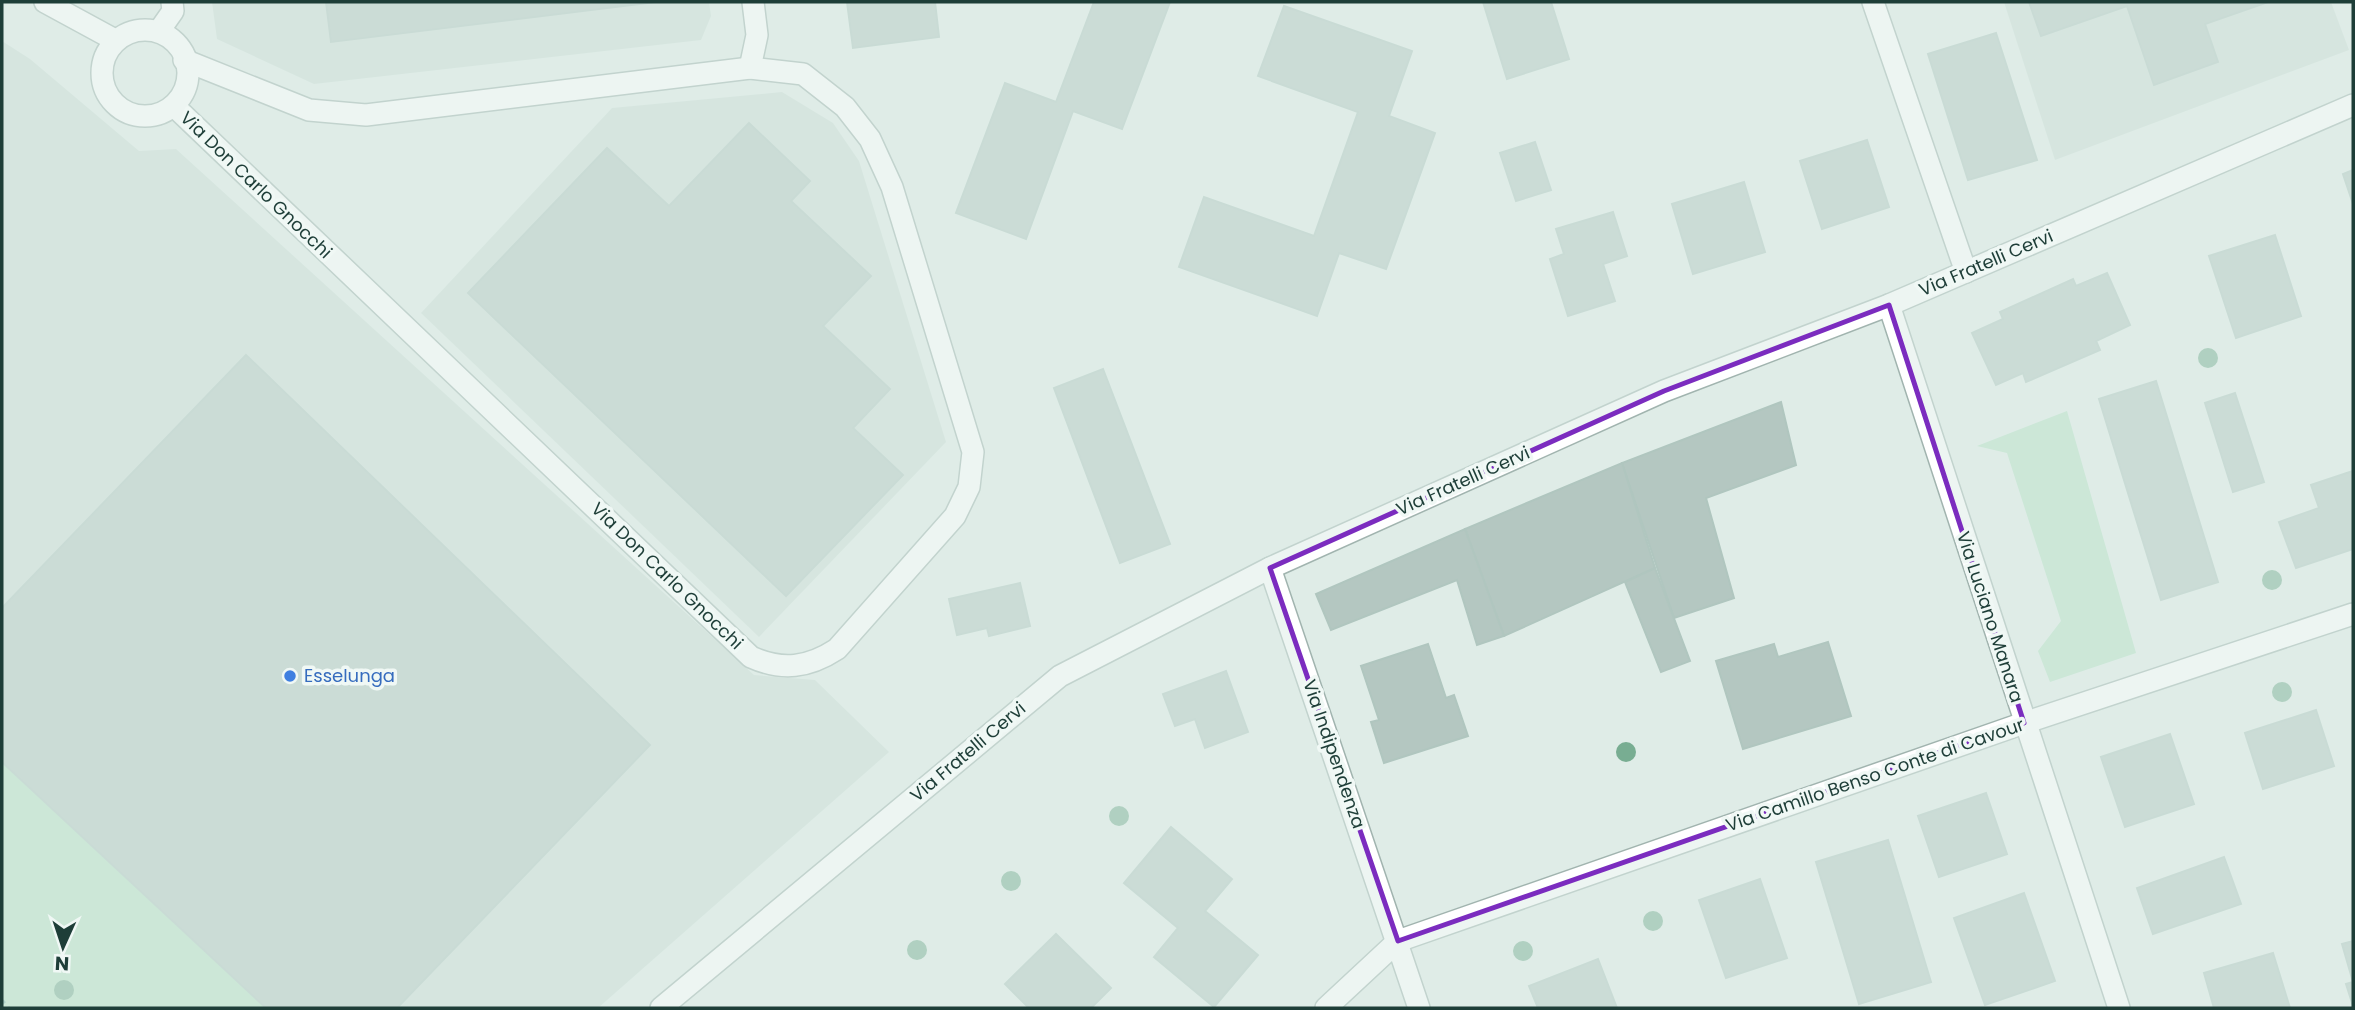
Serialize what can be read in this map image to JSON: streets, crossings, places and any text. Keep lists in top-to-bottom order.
{
  "streets": {
    "street": [
      "Via Don Carlo Gnocchi",
      "Via Fratelli Cervi",
      "Via Luciano Manara",
      "Via Indipendenza",
      "Via Camillo Benso Conte di Cavour"
    ]
  },
  "crossings": [
    ["Via Fratelli Cervi", "Via Luciano Manara"],
    ["Via Fratelli Cervi", "Via Indipendenza"],
    ["Via Luciano Manara", "Via Camillo Benso Conte di Cavour"],
    ["Via Indipendenza", "Via Camillo Benso Conte di Cavour"]
  ],
  "places": ["Esselunga"],
  "north": "bottom"
}
